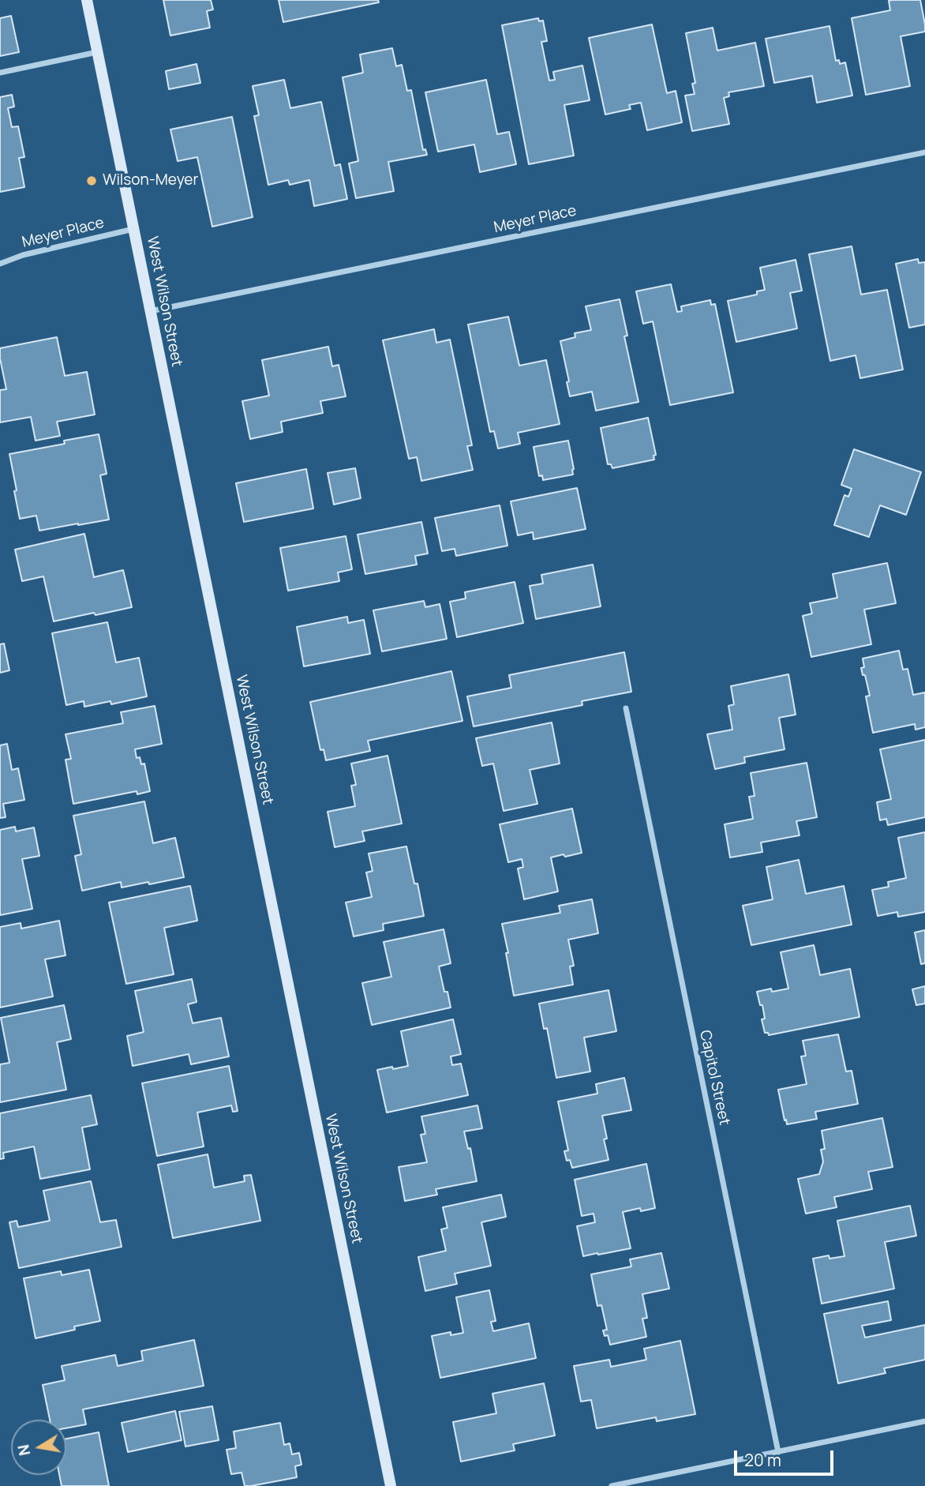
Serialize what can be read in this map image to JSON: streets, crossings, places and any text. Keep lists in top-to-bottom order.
{
  "streets": {
    "street": ["Meyer Place", "West Wilson Street", "Capitol Street"]
  },
  "crossings": [
    ["Meyer Place", "West Wilson Street"]
  ],
  "places": ["Wilson-Meyer"],
  "scale_bar": "20 m",
  "north": "left"
}
